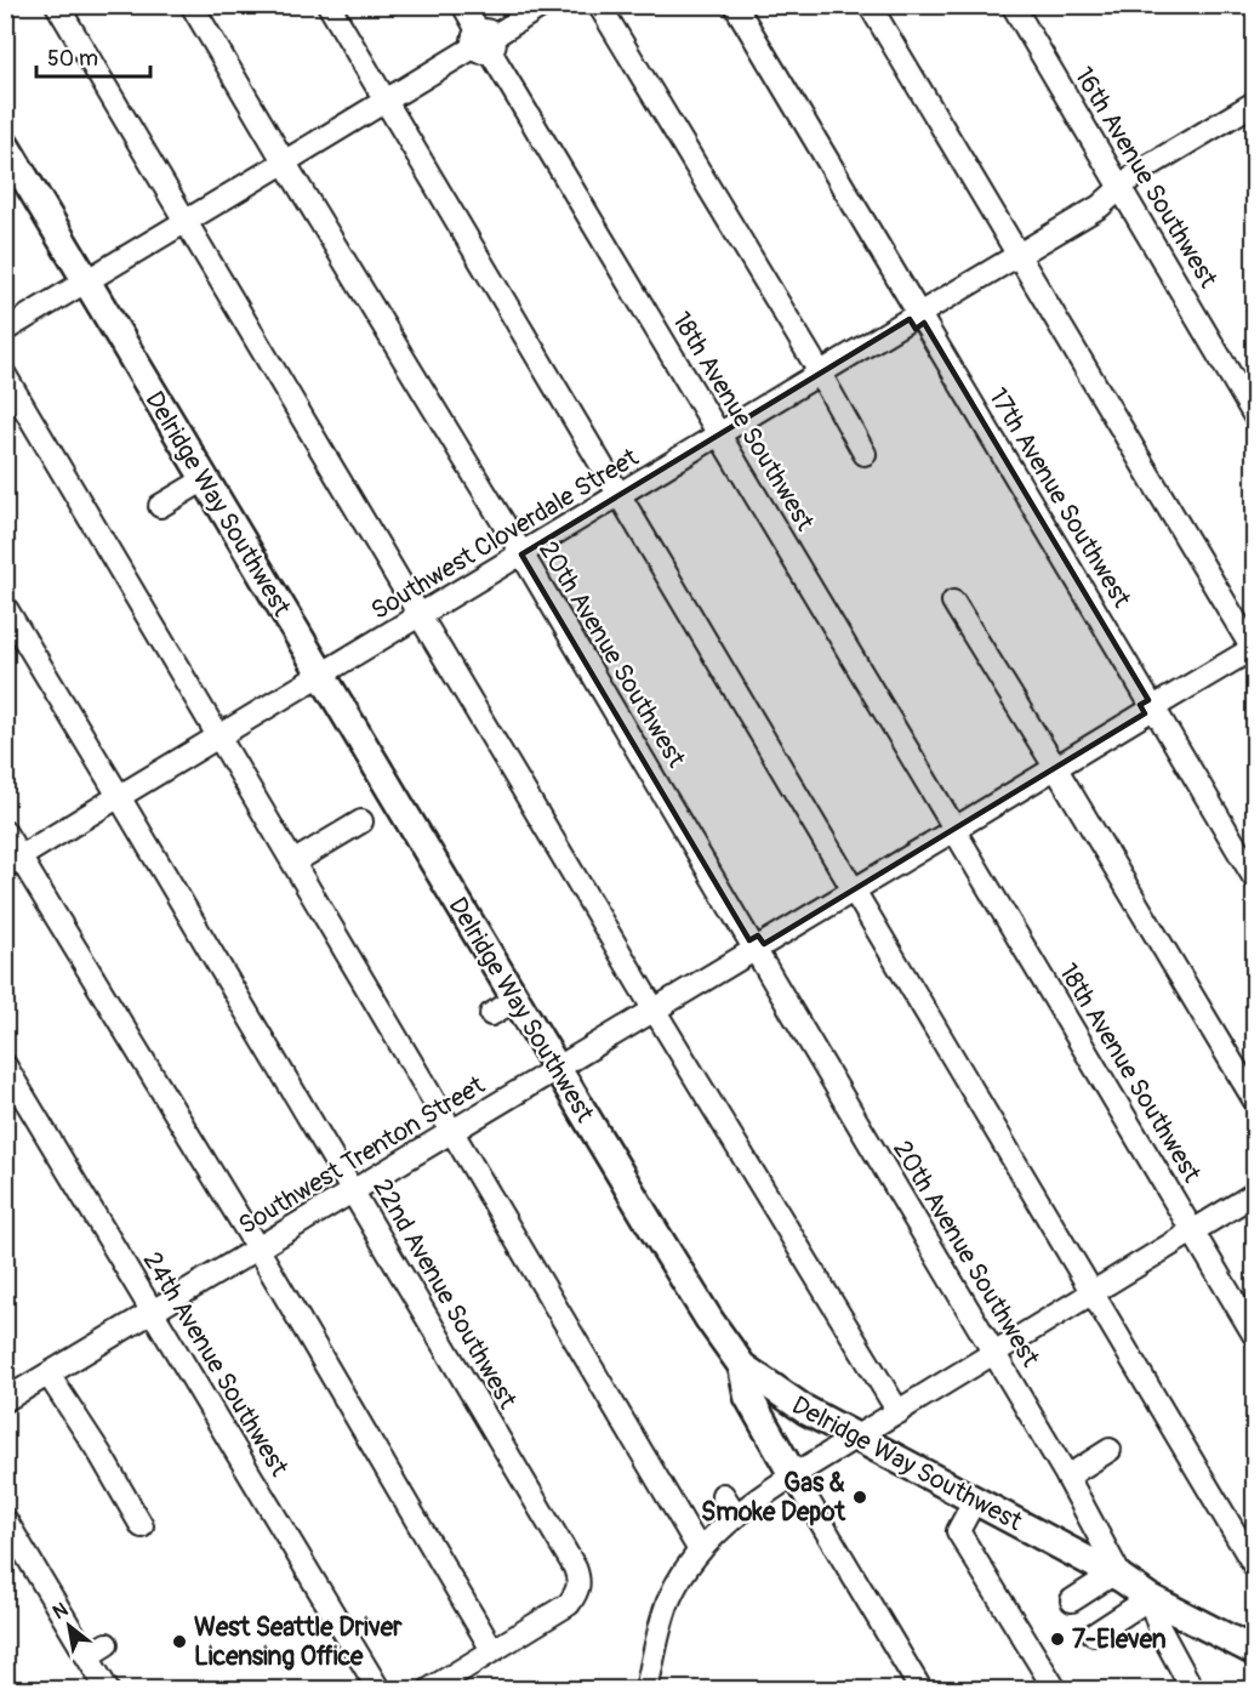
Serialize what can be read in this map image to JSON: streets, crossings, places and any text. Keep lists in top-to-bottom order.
{
  "streets": {
    "main road": ["Delridge Way Southwest"],
    "street": [
      "16th Avenue Southwest",
      "18th Avenue Southwest",
      "17th Avenue Southwest",
      "Southwest Cloverdale Street",
      "20th Avenue Southwest",
      "Southwest Trenton Street",
      "22nd Avenue Southwest",
      "24th Avenue Southwest"
    ]
  },
  "crossings": [
    ["16th Avenue Southwest", "Southwest Cloverdale Street"],
    ["18th Avenue Southwest", "Southwest Cloverdale Street"],
    ["18th Avenue Southwest", "Southwest Trenton Street"],
    ["17th Avenue Southwest", "Southwest Cloverdale Street"],
    ["17th Avenue Southwest", "Southwest Trenton Street"],
    ["Delridge Way Southwest", "Southwest Cloverdale Street"],
    ["Delridge Way Southwest", "20th Avenue Southwest"],
    ["Delridge Way Southwest", "Southwest Trenton Street"],
    ["Southwest Cloverdale Street", "20th Avenue Southwest"],
    ["Southwest Cloverdale Street", "22nd Avenue Southwest"],
    ["20th Avenue Southwest", "Southwest Trenton Street"],
    ["Southwest Trenton Street", "22nd Avenue Southwest"],
    ["Southwest Trenton Street", "24th Avenue Southwest"]
  ],
  "places": ["Gas & Smoke Depot", "7-Eleven", "West Seattle Driver Licensing Office"],
  "scale_bar": "50 m",
  "north": "top left"
}
